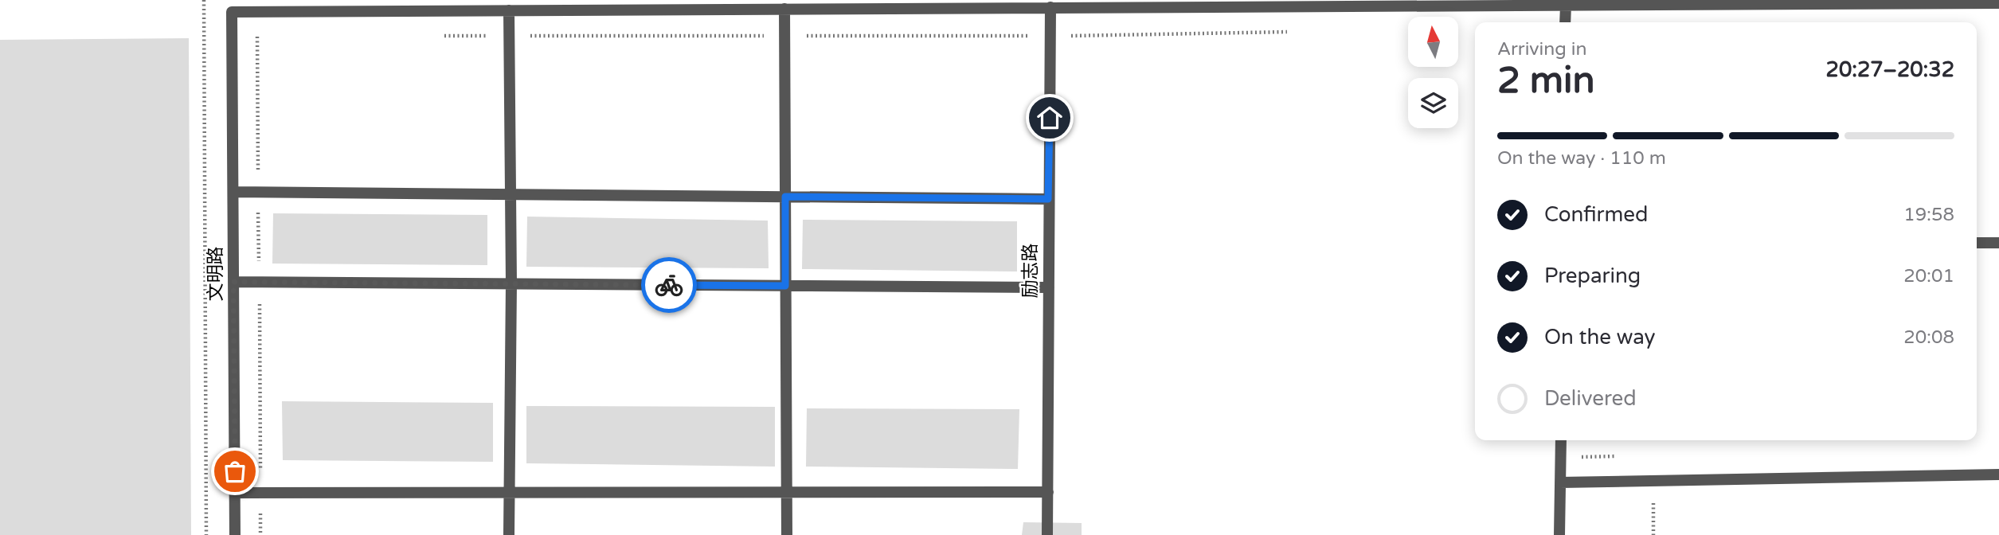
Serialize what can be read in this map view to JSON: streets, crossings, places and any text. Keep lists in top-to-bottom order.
{
  "streets": {
    "street": ["励志路", "文明路"]
  },
  "north": "top",
  "page": {
    "heading": ["2 min", "Arriving in", "20:27–20:32"],
    "bar": "On the way · 110 m",
    "list": [
      ["Confirmed", "19:58"],
      ["Preparing", "20:01"],
      ["On the way", "20:08"],
      "Delivered"
    ]
  }
}
